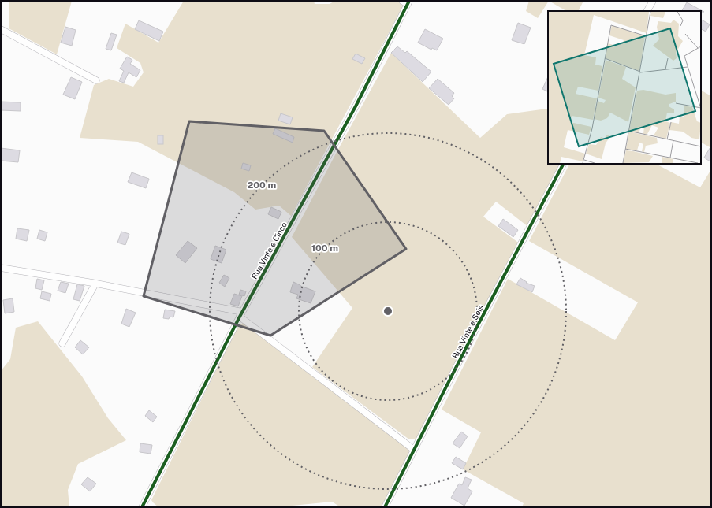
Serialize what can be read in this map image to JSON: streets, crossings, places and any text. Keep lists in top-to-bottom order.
{
  "streets": {
    "street": ["Rua Vinte e Cinco", "Rua Vinte e Seis"]
  },
  "rings": ["200 m", "100 m"]
}
